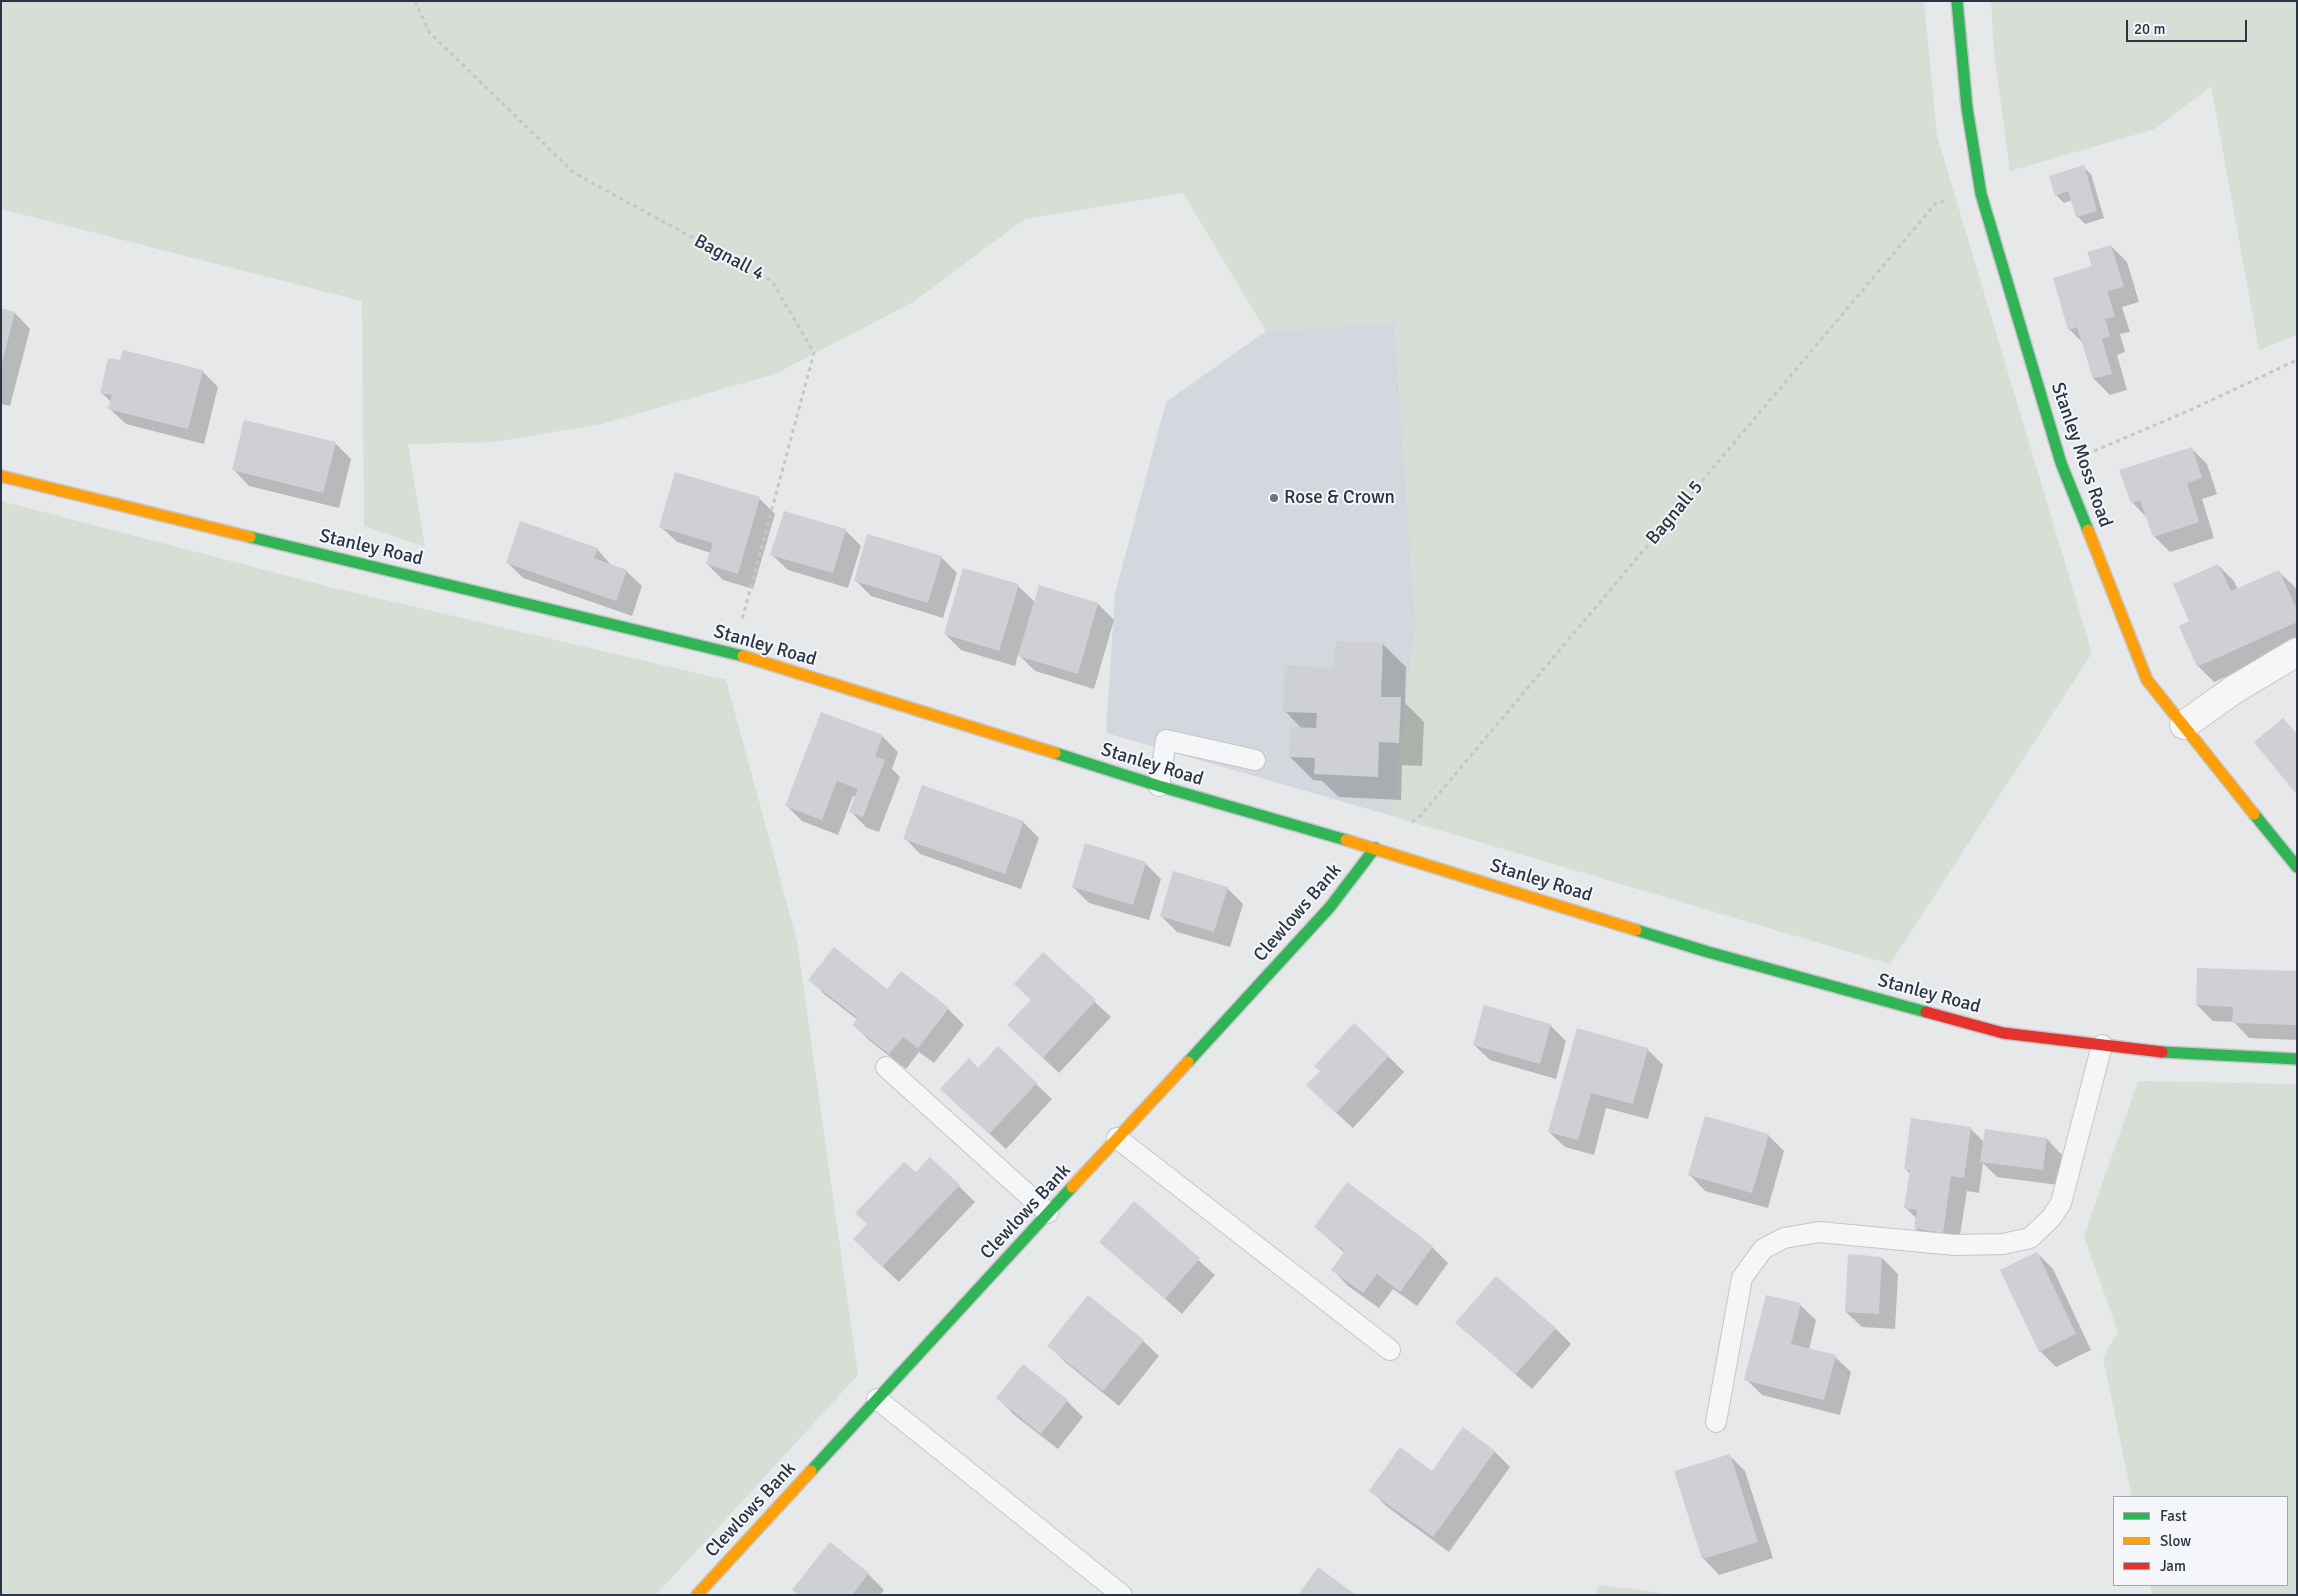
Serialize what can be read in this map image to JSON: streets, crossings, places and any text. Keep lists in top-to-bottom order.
{
  "streets": {
    "street": ["Stanley Moss Road", "Stanley Road", "Clewlows Bank"],
    "path": ["Bagnall 4", "Bagnall 5"]
  },
  "crossings": [
    ["Bagnall 4", "Stanley Road"],
    ["Stanley Moss Road", "Bagnall 5"],
    ["Bagnall 5", "Stanley Road"],
    ["Bagnall 5", "Clewlows Bank"],
    ["Stanley Road", "Clewlows Bank"]
  ],
  "places": ["Rose & Crown"],
  "legend": ["Fast", "Slow", "Jam"],
  "scale_bar": "20 m"
}
